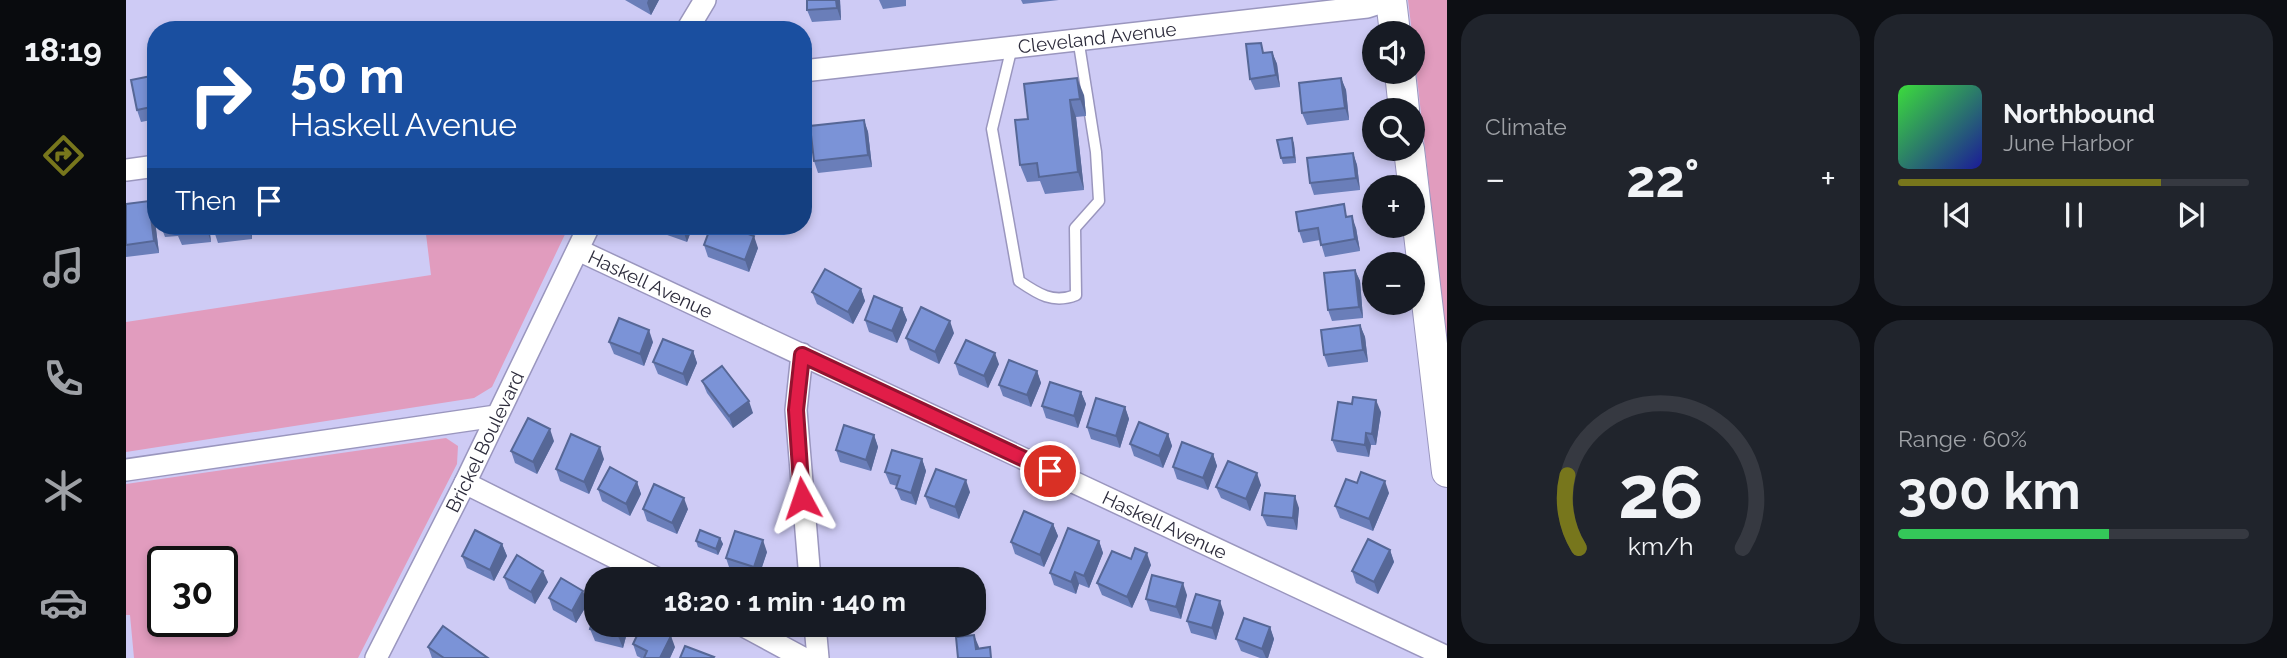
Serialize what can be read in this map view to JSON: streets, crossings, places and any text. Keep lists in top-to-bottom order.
{
  "streets": {
    "street": ["Cleveland Avenue", "Haskell Avenue", "Brickel Boulevard"]
  },
  "crossings": [
    ["Haskell Avenue", "Brickel Boulevard"]
  ],
  "page": {
    "tabs": "18:19",
    "tile": [
      "Climate",
      ["Range · 60%", "300 km"]
    ],
    "map_buttons": ["+", "−"],
    "turn": ["50 m", "Haskell Avenue"],
    "song": ["Northbound", "June Harbor"],
    "heat": ["−", "22°", "+"],
    "then": "Then",
    "limit": "30",
    "trip": "18:20 · 1 min · 140 m",
    "gauge": ["26", "km/h"]
  }
}
